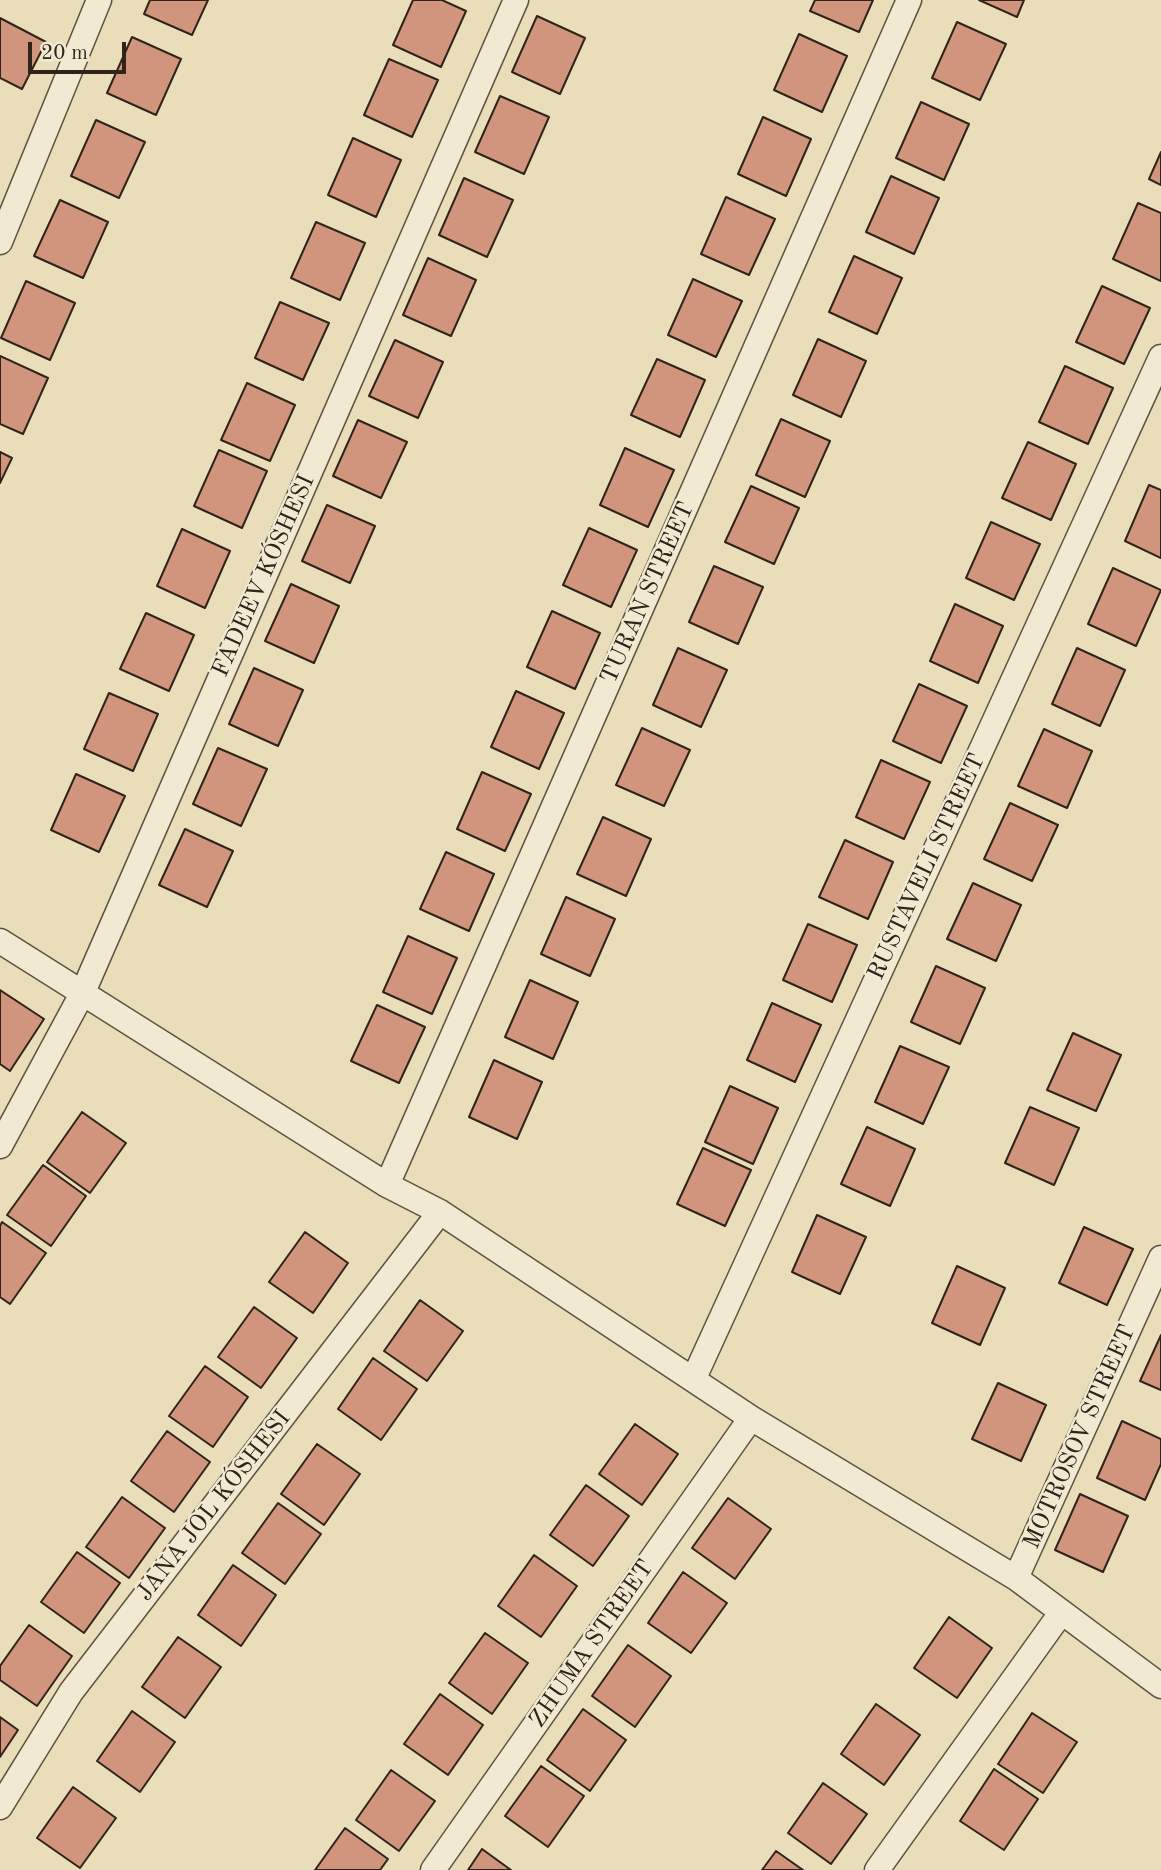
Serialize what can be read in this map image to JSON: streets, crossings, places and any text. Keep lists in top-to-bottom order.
{
  "streets": {
    "street": [
      "FADEEV KÓSHESI",
      "TURAN STREET",
      "RUSTAVELI STREET",
      "MOTROSOV STREET",
      "JANA JOL KÓSHESI",
      "ZHUMA STREET"
    ]
  },
  "scale_bar": "20 m"
}
